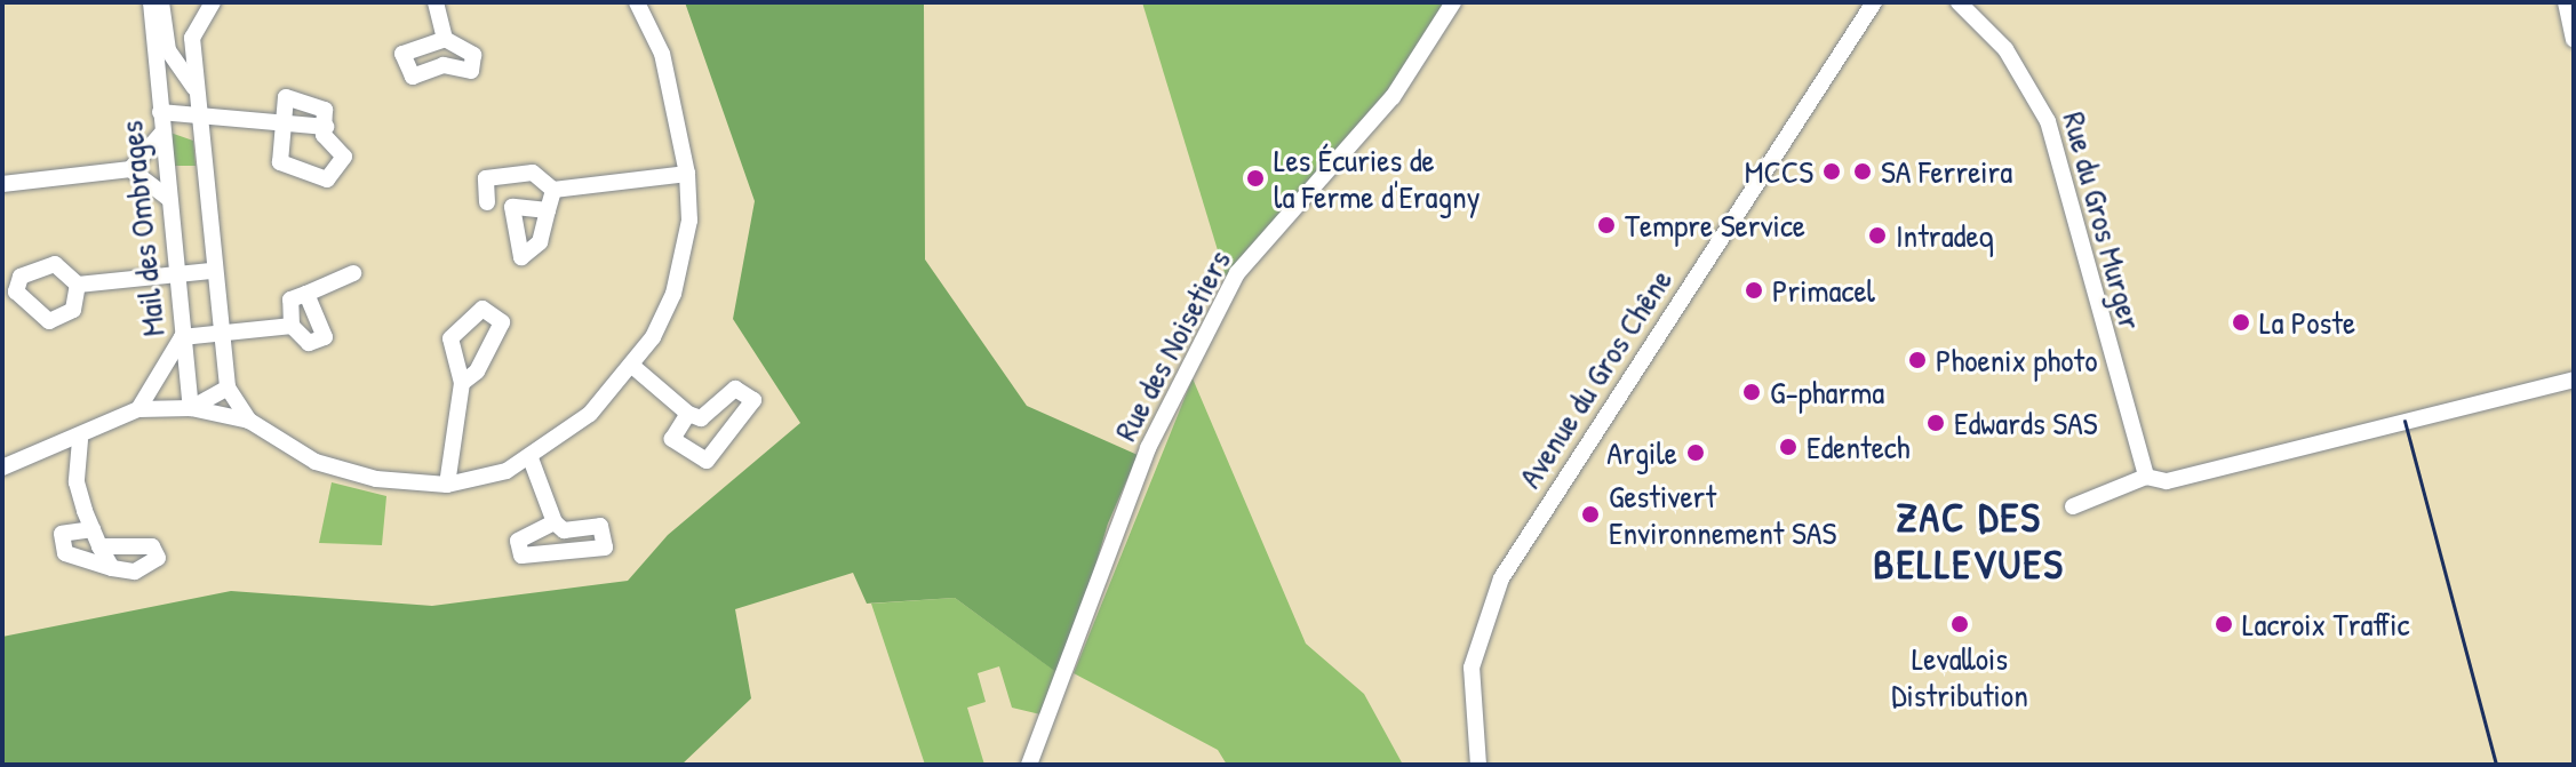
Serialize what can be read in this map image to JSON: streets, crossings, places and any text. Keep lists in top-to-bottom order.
{
  "streets": {
    "street": [
      "Rue du Gros Murger",
      "Mail des Ombrages",
      "Rue des Noisetiers",
      "Avenue du Gros Chêne"
    ]
  },
  "districts": ["ZAC DES BELLEVUES"],
  "places": [
    "MCCS",
    "SA Ferreira",
    "Les Écuries de la Ferme d'Eragny",
    "Tempre Service",
    "Intradeq",
    "Primacel",
    "La Poste",
    "Phoenix photo",
    "G-pharma",
    "Edwards SAS",
    "Edentech",
    "Argile",
    "Gestivert Environnement SAS",
    "Levallois Distribution",
    "Lacroix Traffic"
  ]
}
